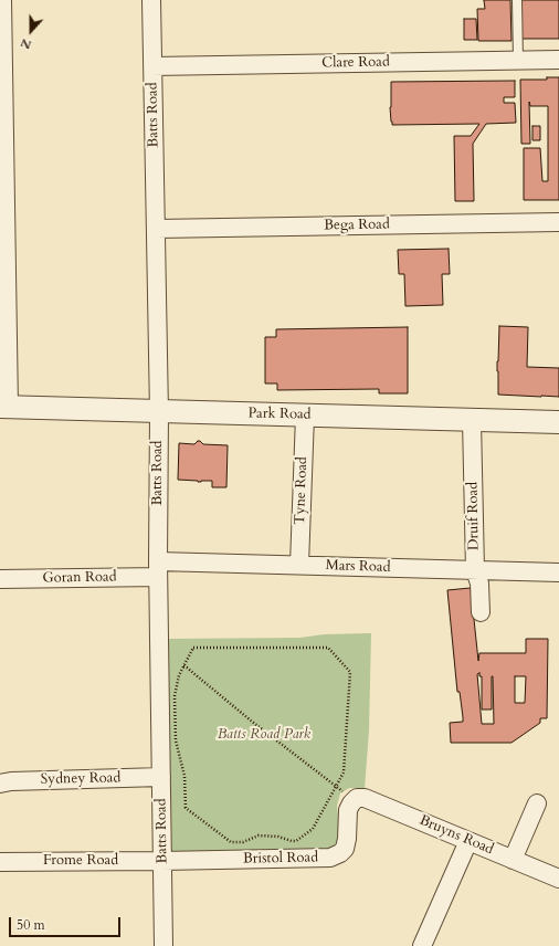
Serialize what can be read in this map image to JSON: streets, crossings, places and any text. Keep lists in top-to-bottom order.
{
  "streets": {
    "street": [
      "Clare Road",
      "Batts Road",
      "Bega Road",
      "Park Road",
      "Tyne Road",
      "Druif Road",
      "Mars Road",
      "Goran Road",
      "Sydney Road",
      "Bruyns Road",
      "Bristol Road",
      "Frome Road"
    ]
  },
  "crossings": [
    ["Clare Road", "Batts Road"],
    ["Batts Road", "Bega Road"],
    ["Batts Road", "Park Road"],
    ["Batts Road", "Mars Road"],
    ["Batts Road", "Goran Road"],
    ["Batts Road", "Sydney Road"],
    ["Batts Road", "Bristol Road"],
    ["Batts Road", "Frome Road"],
    ["Park Road", "Tyne Road"],
    ["Park Road", "Druif Road"],
    ["Tyne Road", "Mars Road"],
    ["Druif Road", "Mars Road"],
    ["Mars Road", "Goran Road"],
    ["Bruyns Road", "Bristol Road"],
    ["Bristol Road", "Frome Road"]
  ],
  "parks": ["Batts Road Park"],
  "scale_bar": "50 m",
  "north": "bottom"
}
